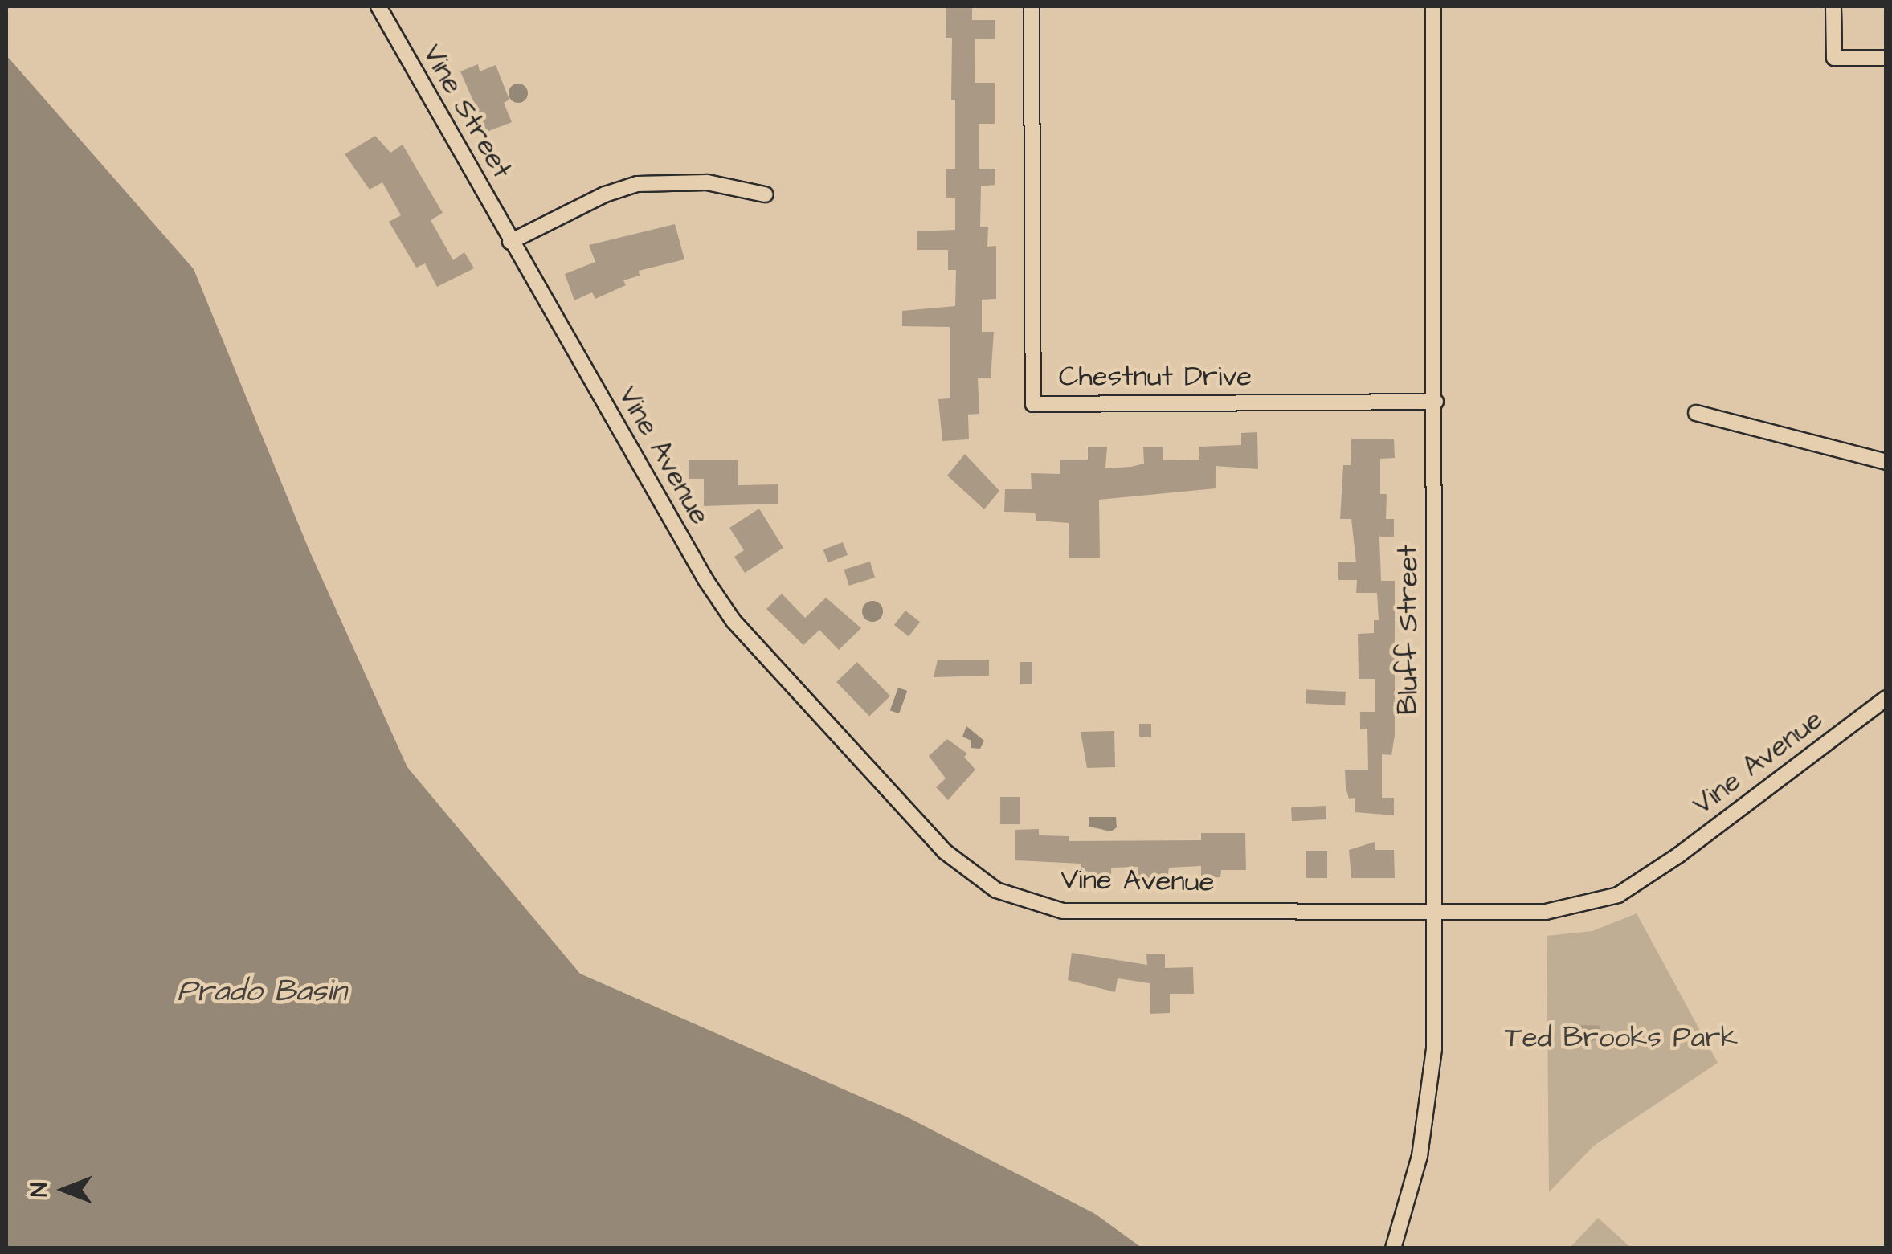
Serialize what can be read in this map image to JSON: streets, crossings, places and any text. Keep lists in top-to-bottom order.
{
  "streets": {
    "street": [
      "Vine Street",
      "Chestnut Drive",
      "Vine Avenue",
      "Bluff Street"
    ]
  },
  "crossings": [
    ["Vine Street", "Vine Avenue"],
    ["Chestnut Drive", "Bluff Street"],
    ["Vine Avenue", "Bluff Street"]
  ],
  "water": ["Prado Basin"],
  "parks": ["Ted Brooks Park"],
  "north": "left"
}
